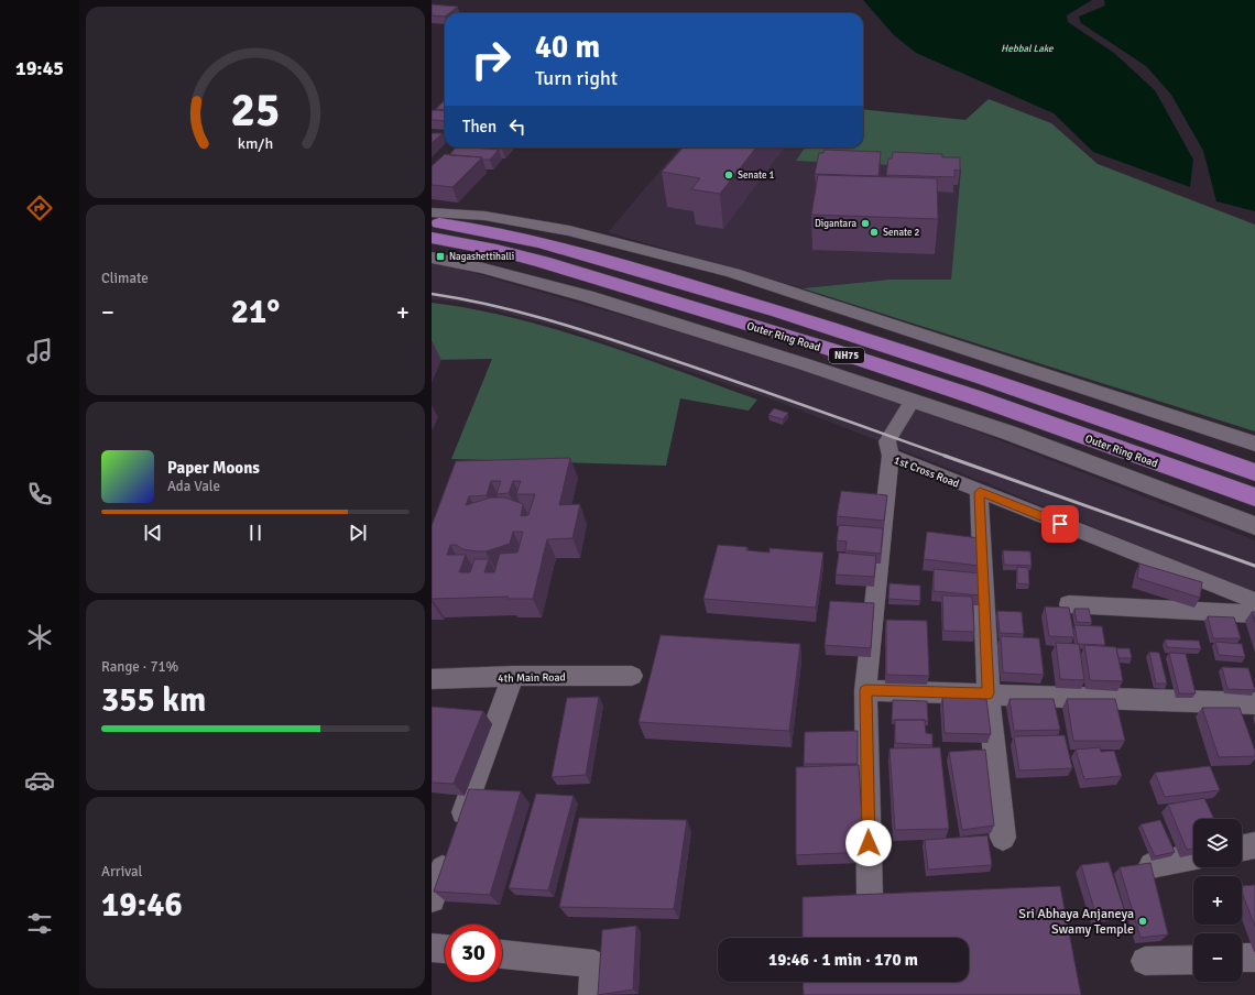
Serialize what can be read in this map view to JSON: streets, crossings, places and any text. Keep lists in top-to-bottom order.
{
  "streets": {
    "highway": ["Outer Ring Road", "NH75"],
    "street": ["1st Cross Road", "4th Main Road"]
  },
  "water": ["Hebbal Lake"],
  "places": {
    "other": [
      "Senate 1",
      "Digantara",
      "Senate 2",
      "Sri Abhaya Anjaneya Swamy Temple"
    ],
    "transit": ["Nagashettihalli"]
  },
  "page": {
    "tabs": "19:45",
    "turn": ["40 m", "Turn right"],
    "then": "Then",
    "tile": [
      "Climate",
      ["Range · 71%", "355 km"],
      ["Arrival", "19:46"]
    ],
    "heat": ["−", "21°", "+"],
    "song": ["Paper Moons", "Ada Vale"],
    "map_buttons": ["+", "−"],
    "limit": "30",
    "trip": "19:46 · 1 min · 170 m",
    "gauge": ["25", "km/h"]
  }
}
